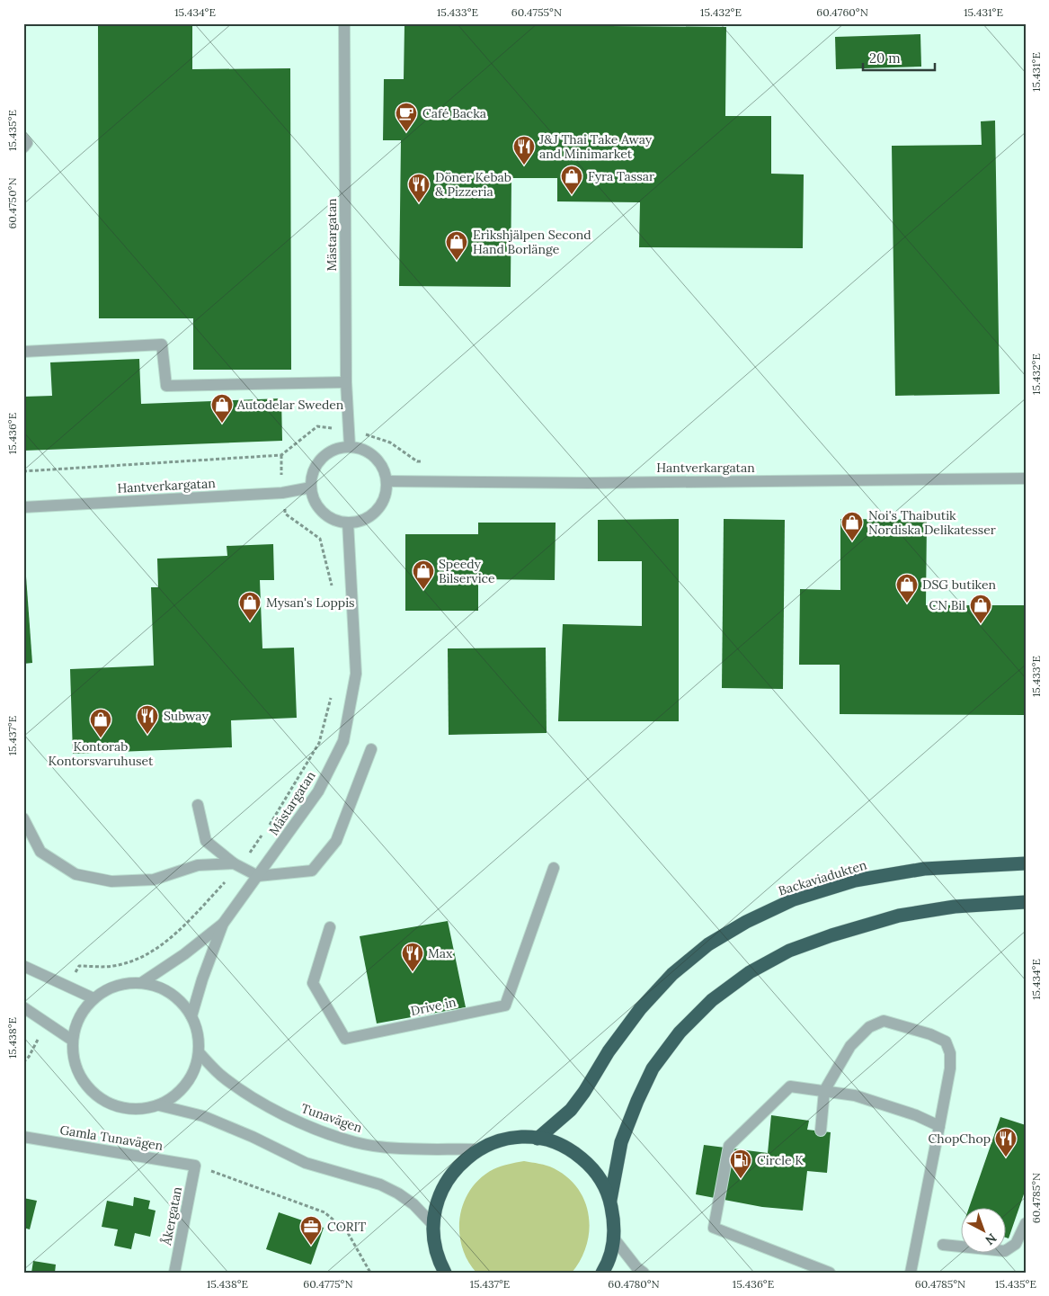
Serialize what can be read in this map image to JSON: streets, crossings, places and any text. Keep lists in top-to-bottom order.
{
  "streets": {
    "highway": ["Backaviadukten"],
    "street": [
      "Mästargatan",
      "Hantverkargatan",
      "Drive in",
      "Tunavägen",
      "Gamla Tunavägen",
      "Åkergatan"
    ]
  },
  "crossings": [
    ["Mästargatan", "Hantverkargatan"],
    ["Mästargatan", "Tunavägen"],
    ["Gamla Tunavägen", "Åkergatan"]
  ],
  "places": {
    "cafe": ["Café Backa"],
    "restaurant": [
      "J&J Thai Take Away and Minimarket",
      "Döner Kebab & Pizzeria",
      "Subway",
      "Max",
      "ChopChop"
    ],
    "shop": [
      "Fyra Tassar",
      "Erikshjälpen Second Hand Borlänge",
      "Autodelar Sweden",
      "Noi's Thaibutik Nordiska Delikatesser",
      "Speedy Bilservice",
      "DSG butiken",
      "Mysan's Loppis",
      "CN Bil",
      "Kontorab Kontorsvaruhuset"
    ],
    "fuel station": ["Circle K"],
    "office": ["CORIT"]
  },
  "scale_bar": "20 m",
  "north": "bottom right",
  "coordinates": [
    "15.434°E",
    "15.433°E",
    "60.4755°N",
    "15.432°E",
    "60.4760°N",
    "15.431°E",
    "15.435°E",
    "60.4750°N",
    "15.436°E",
    "15.437°E",
    "15.438°E",
    "60.4785°N",
    "60.4775°N",
    "60.4780°N"
  ]
}
